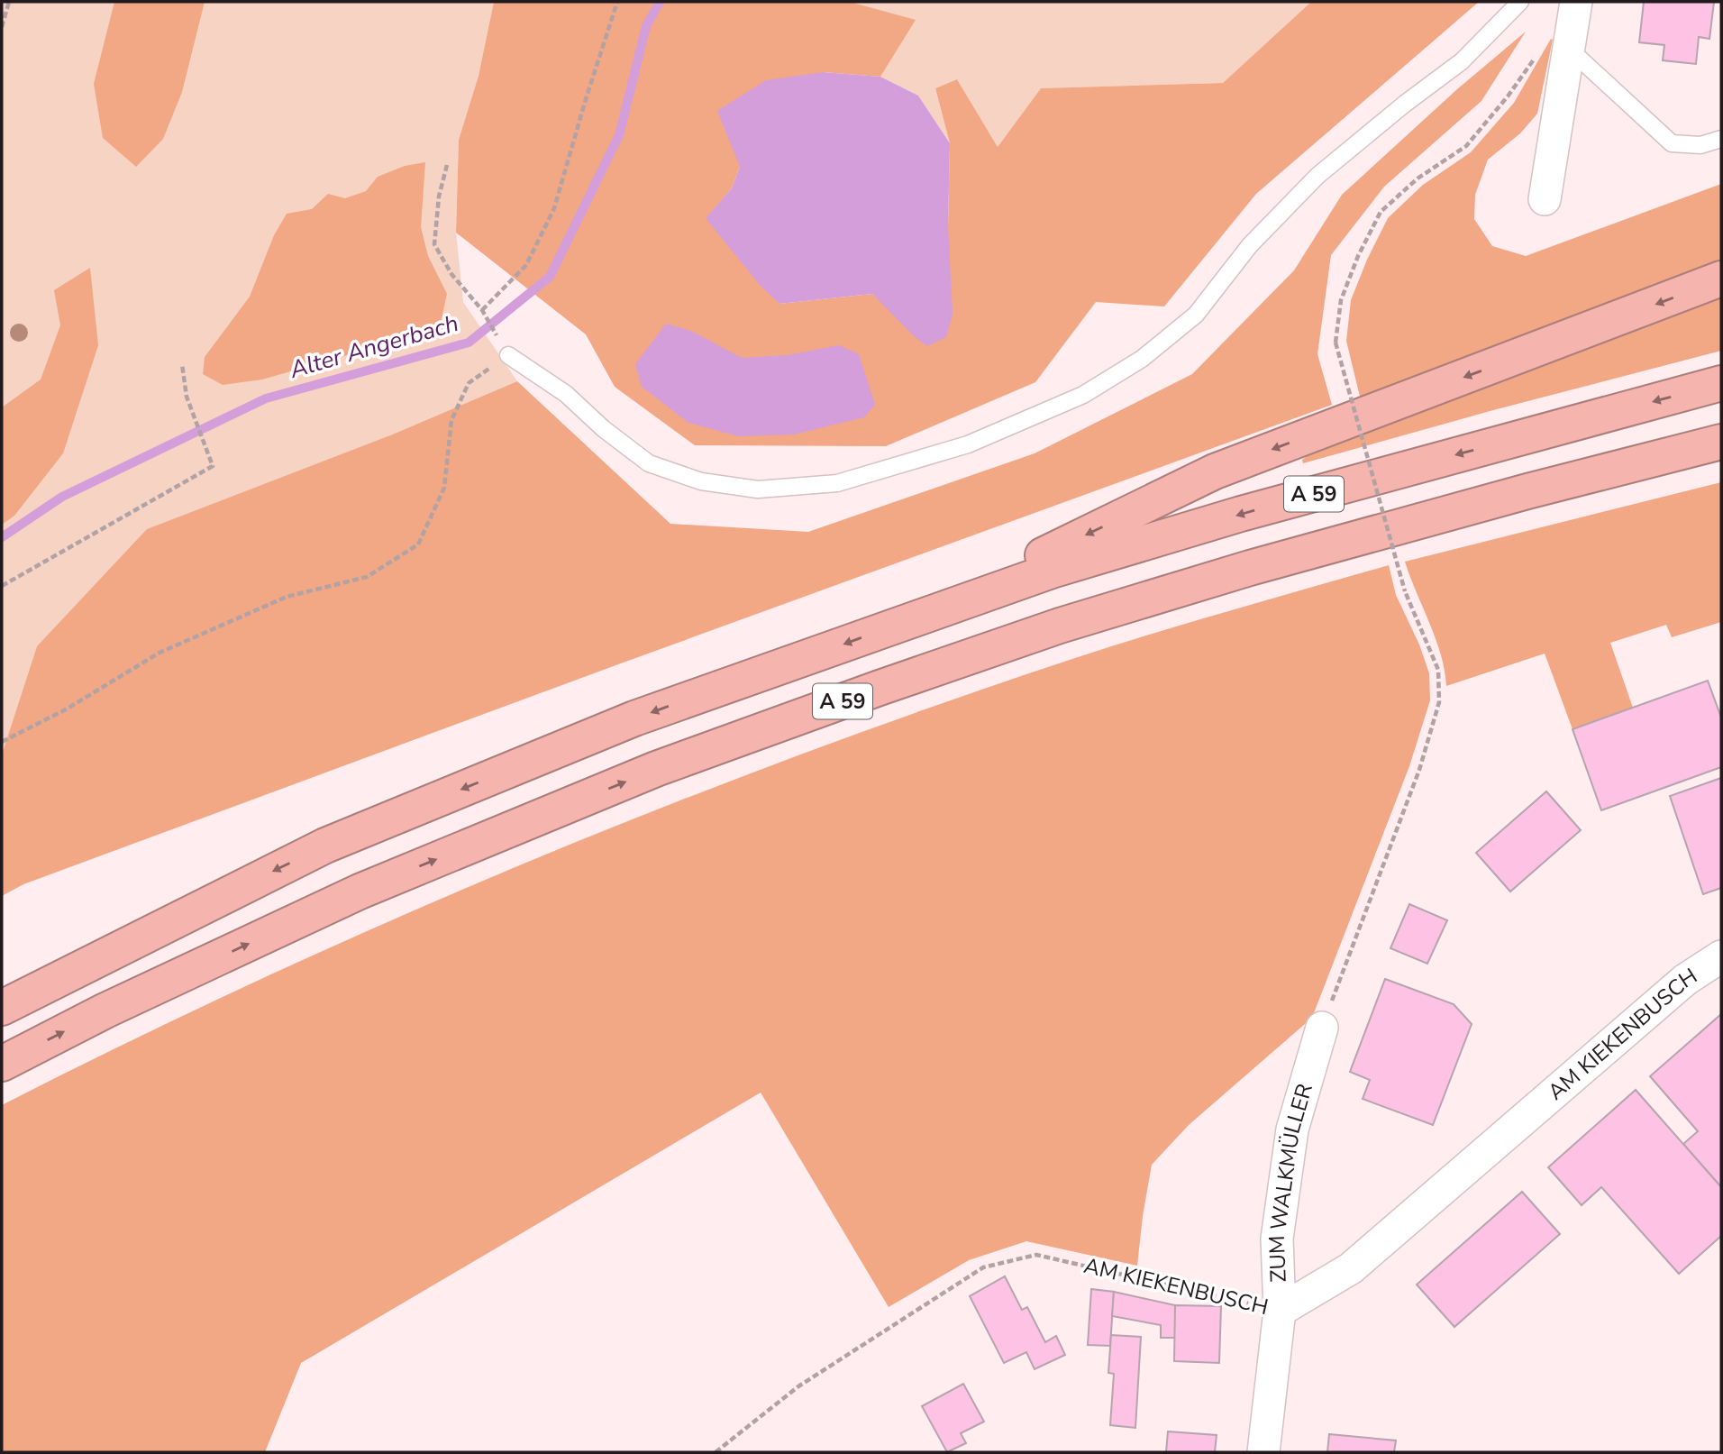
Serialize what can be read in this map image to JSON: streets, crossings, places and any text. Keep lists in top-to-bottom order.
{
  "streets": {
    "highway": ["A 59"],
    "street": ["AM KIEKENBUSCH", "ZUM WALKMÜLLER"]
  },
  "crossings": [
    ["AM KIEKENBUSCH", "ZUM WALKMÜLLER"]
  ],
  "water": ["Alter Angerbach"]
}
